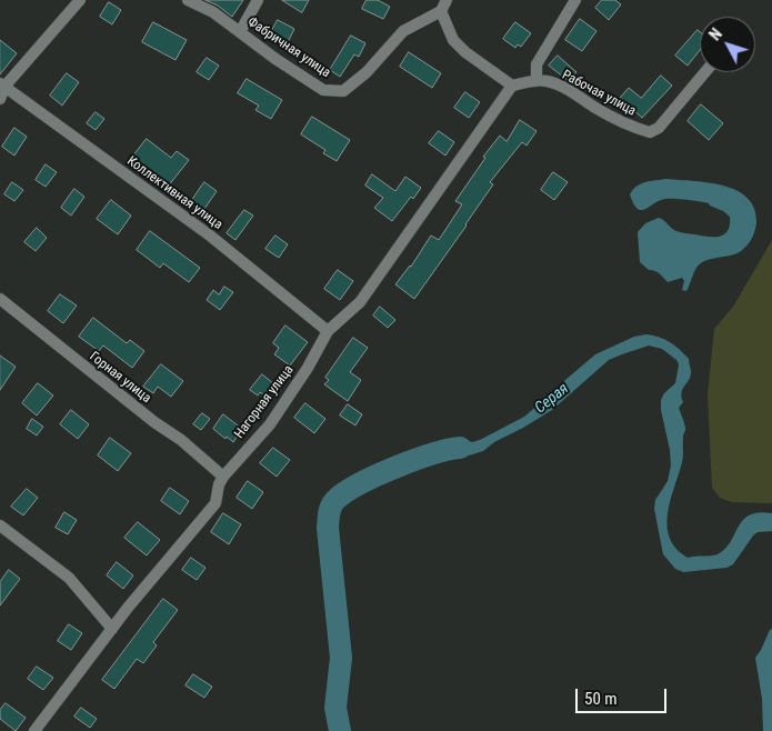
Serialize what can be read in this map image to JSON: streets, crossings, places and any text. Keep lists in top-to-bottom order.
{
  "streets": {
    "street": [
      "Фабричная улица",
      "Рабочая улица",
      "Коллективная улица",
      "Горная улица",
      "Нагорная улица"
    ]
  },
  "crossings": [
    ["Рабочая улица", "Нагорная улица"],
    ["Коллективная улица", "Нагорная улица"],
    ["Горная улица", "Нагорная улица"]
  ],
  "water": ["Серая"],
  "scale_bar": "50 m",
  "north": "top left"
}
